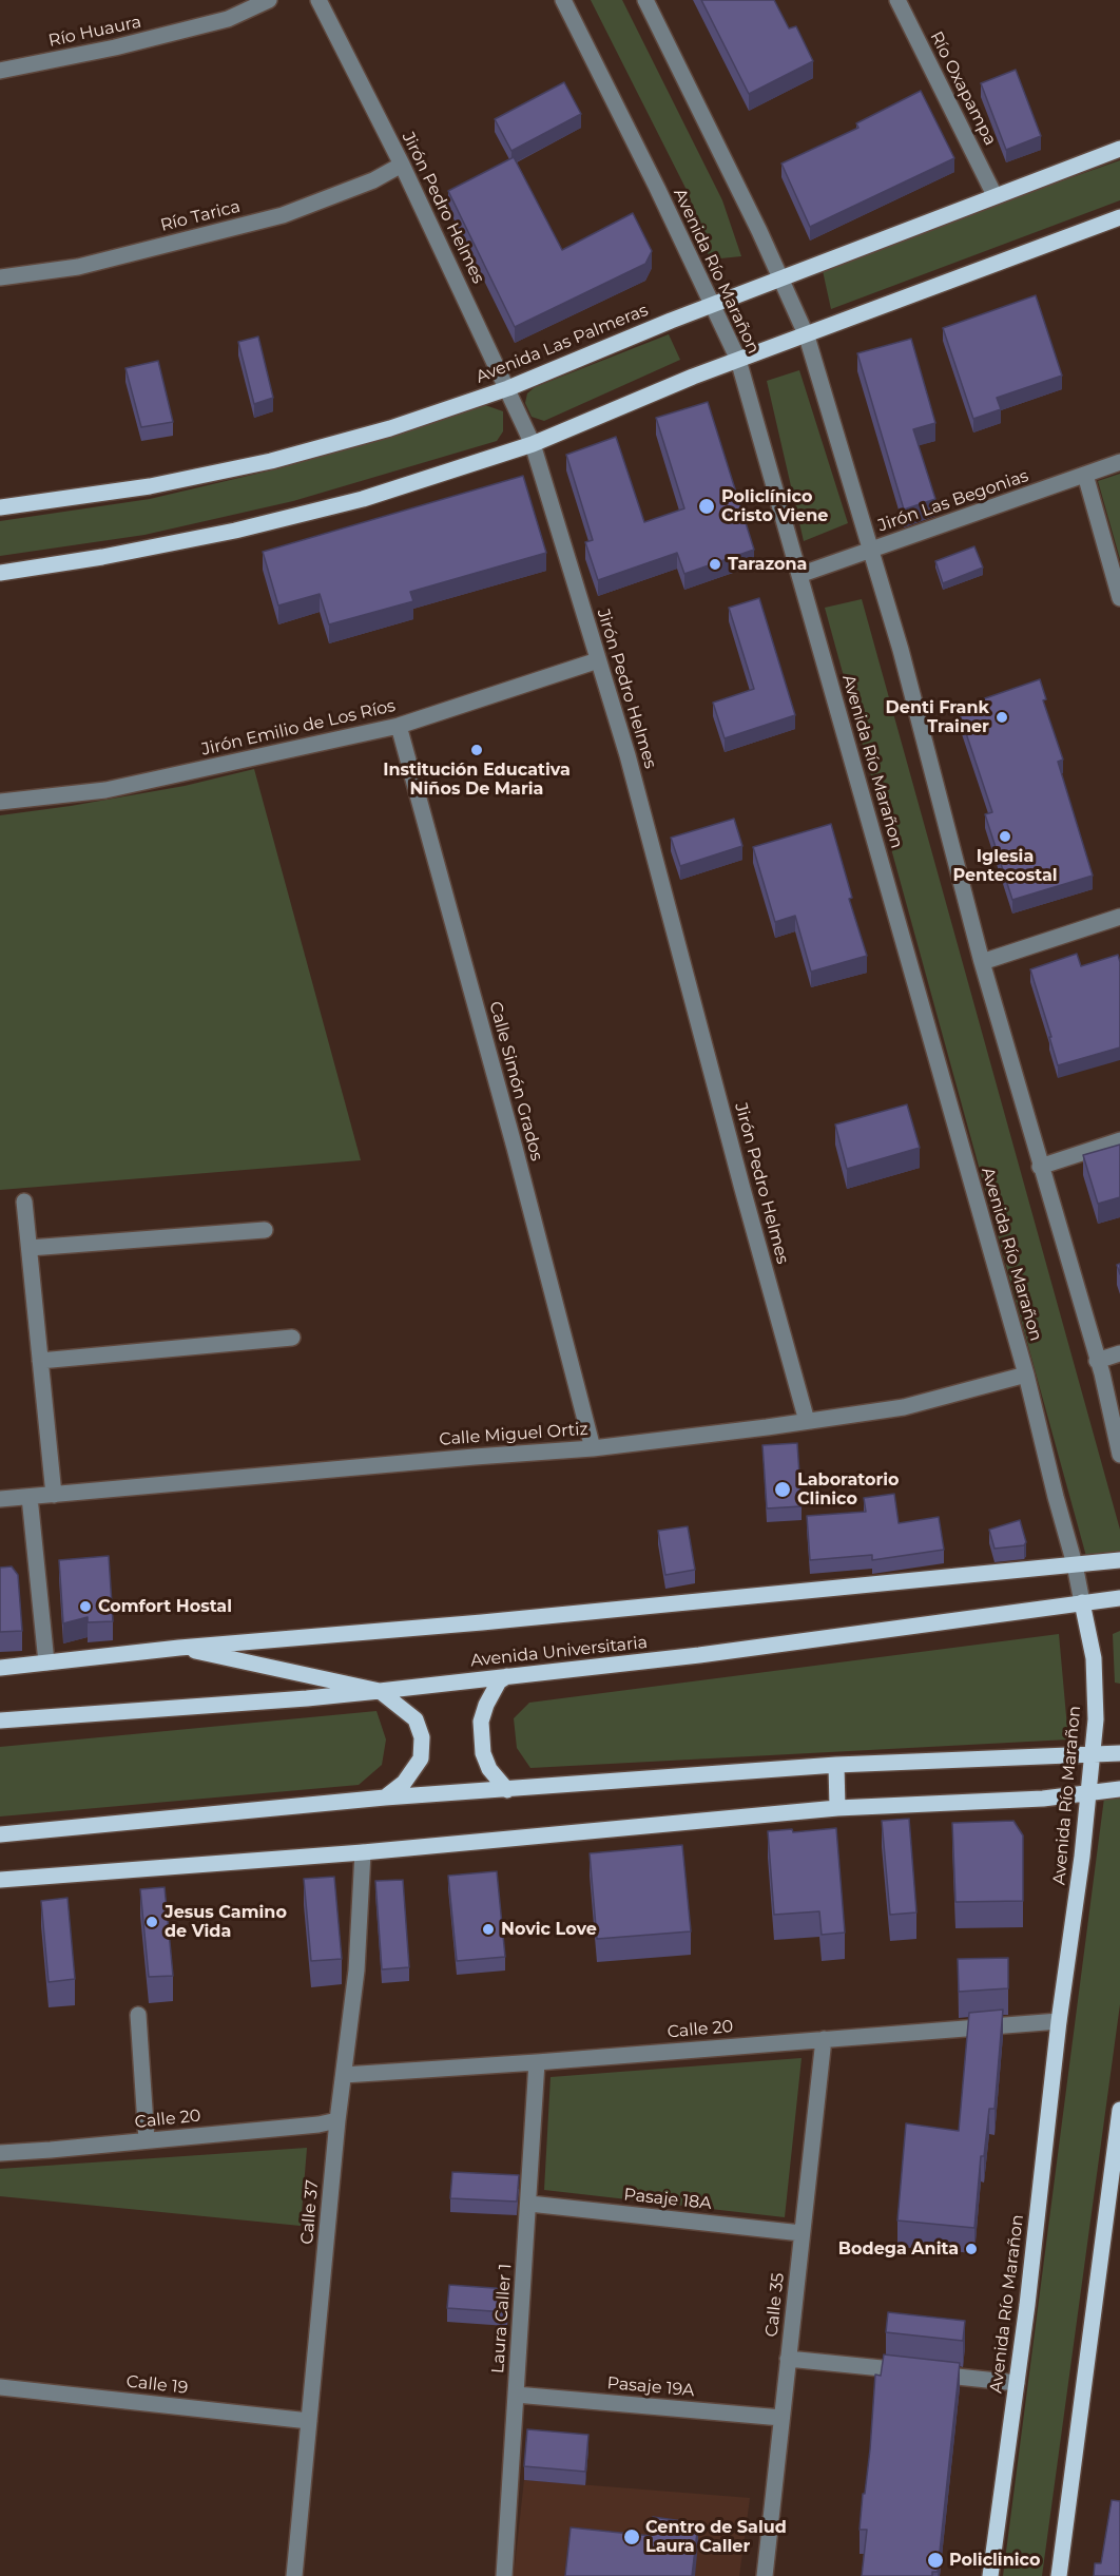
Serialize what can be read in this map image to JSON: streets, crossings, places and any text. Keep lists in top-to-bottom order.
{
  "streets": {
    "main road": ["Avenida Río Marañon", "Avenida Las Palmeras", "Avenida Universitaria"],
    "street": [
      "Río Huaura",
      "Río Oxapampa",
      "Jirón Pedro Helmes",
      "Río Tarica",
      "Jirón Las Begonias",
      "Jirón Emilio de Los Ríos",
      "Calle Simón Grados",
      "Calle Miguel Ortiz",
      "Calle 20",
      "Pasaje 18A",
      "Calle 37",
      "Calle 35",
      "Laura Caller 1",
      "Calle 19",
      "Pasaje 19A"
    ]
  },
  "crossings": [
    ["Río Oxapampa", "Avenida Las Palmeras"],
    ["Jirón Pedro Helmes", "Río Tarica"],
    ["Jirón Pedro Helmes", "Avenida Las Palmeras"],
    ["Jirón Pedro Helmes", "Jirón Emilio de Los Ríos"],
    ["Jirón Pedro Helmes", "Calle Miguel Ortiz"],
    ["Avenida Río Marañon", "Avenida Las Palmeras"],
    ["Avenida Río Marañon", "Jirón Las Begonias"],
    ["Avenida Río Marañon", "Calle Miguel Ortiz"],
    ["Avenida Río Marañon", "Avenida Universitaria"],
    ["Avenida Río Marañon", "Calle 20"],
    ["Jirón Emilio de Los Ríos", "Calle Simón Grados"],
    ["Calle Simón Grados", "Calle Miguel Ortiz"],
    ["Calle 20", "Calle 37"],
    ["Calle 20", "Calle 35"],
    ["Calle 20", "Laura Caller 1"],
    ["Pasaje 18A", "Calle 35"],
    ["Pasaje 18A", "Laura Caller 1"],
    ["Calle 37", "Calle 19"],
    ["Calle 35", "Pasaje 19A"],
    ["Laura Caller 1", "Pasaje 19A"]
  ],
  "places": [
    "Policlínico Cristo Viene",
    "Tarazona",
    "Denti Frank Trainer",
    "Institución Educativa Niños De Maria",
    "Iglesia Pentecostal",
    "Laboratorio Clinico",
    "Comfort Hostal",
    "Jesus Camino de Vida",
    "Novic Love",
    "Bodega Anita",
    "Centro de Salud Laura Caller",
    "Policlinico"
  ]
}
